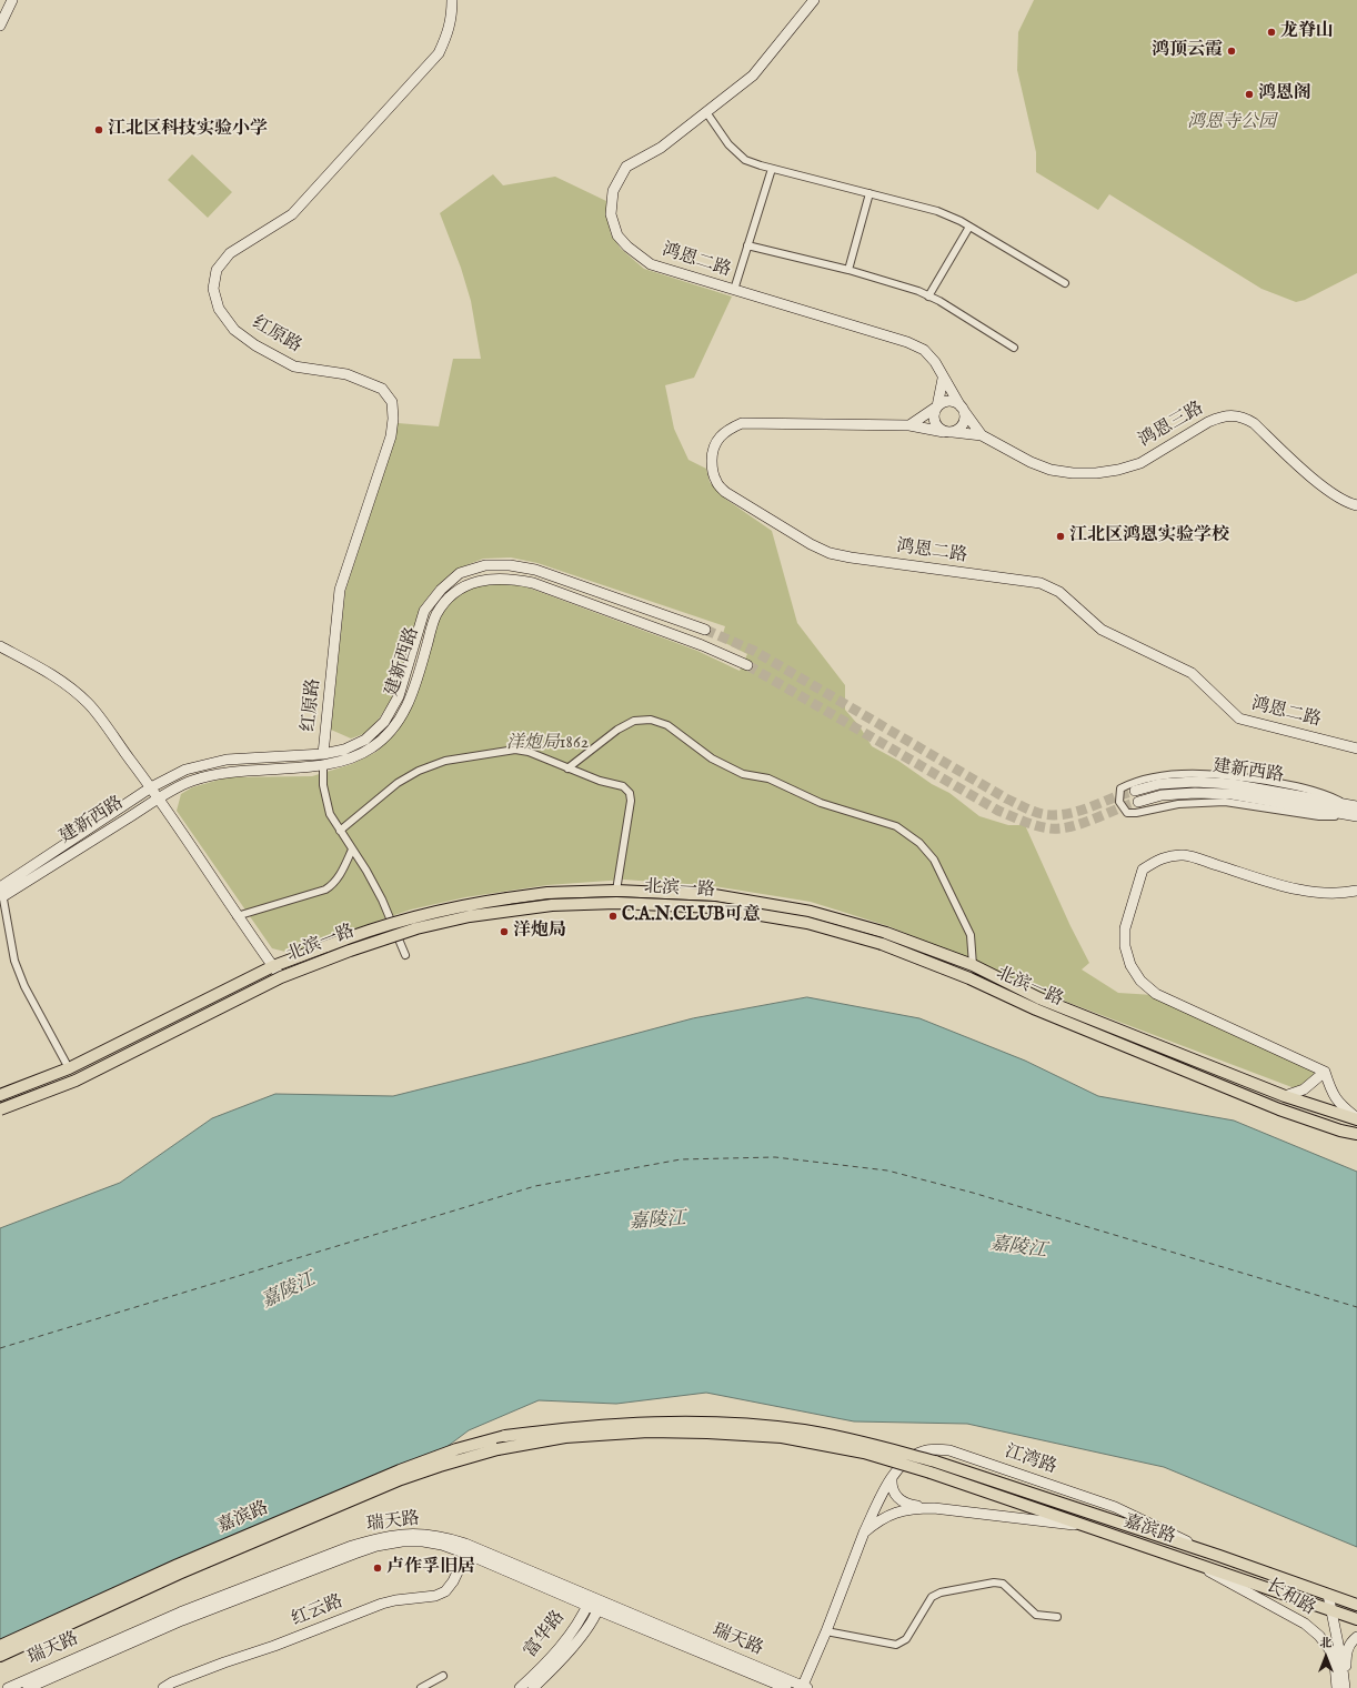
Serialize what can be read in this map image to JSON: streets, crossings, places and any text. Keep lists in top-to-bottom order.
{
  "streets": {
    "main road": ["北滨一路", "嘉滨路"],
    "street": [
      "鸿恩二路",
      "红原路",
      "鸿恩三路",
      "建新西路",
      "江湾路",
      "瑞天路",
      "长和路",
      "红云路",
      "富华路"
    ]
  },
  "crossings": [
    ["鸿恩二路", "鸿恩三路"],
    ["红原路", "建新西路"],
    ["江湾路", "嘉滨路"],
    ["江湾路", "瑞天路"],
    ["嘉滨路", "长和路"],
    ["瑞天路", "红云路"],
    ["瑞天路", "富华路"]
  ],
  "water": ["嘉陵江"],
  "parks": ["鸿恩寺公园", "洋炮局1862"],
  "places": [
    "龙脊山",
    "鸿顶云霞",
    "鸿恩阁",
    "江北区科技实验小学",
    "江北区鸿恩实验学校",
    "C.A.N.CLUB可意",
    "洋炮局",
    "卢作孚旧居"
  ],
  "north": "top"
}
